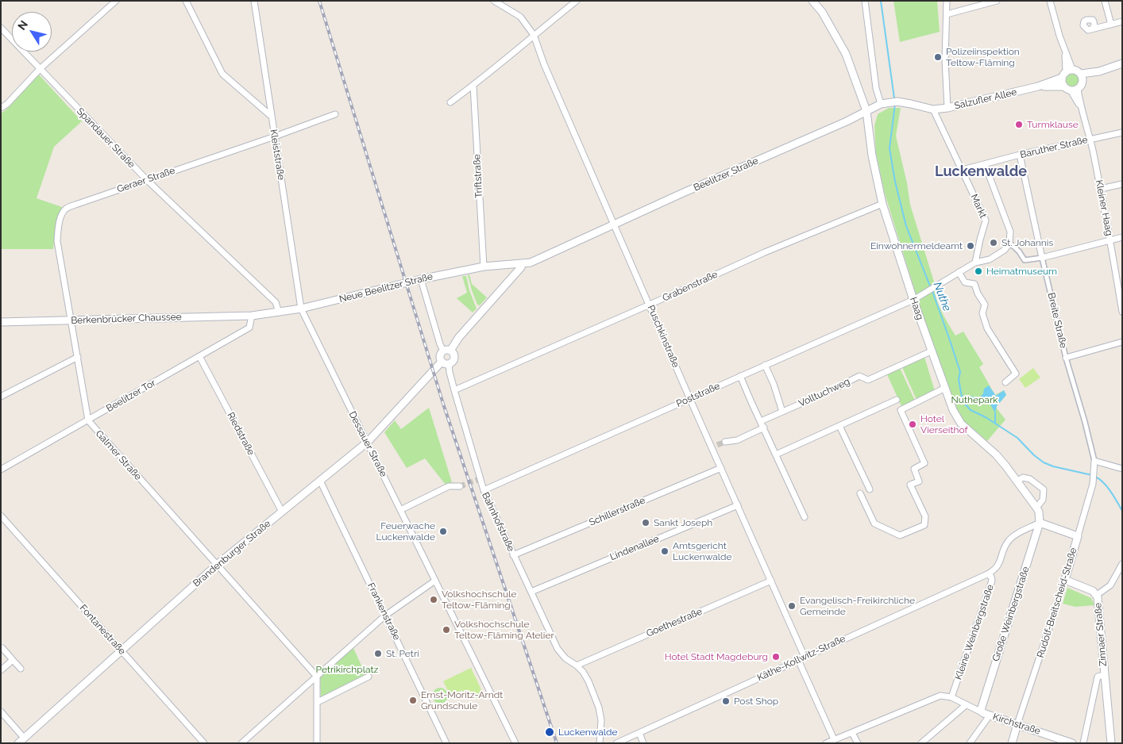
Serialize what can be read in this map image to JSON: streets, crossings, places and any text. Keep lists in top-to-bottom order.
{
  "streets": {
    "main road": [
      "Salzufler Allee",
      "Beelitzer Straße",
      "Neue Beelitzer Straße",
      "Haag",
      "Berkenbrücker Chaussee",
      "Brandenburger Straße",
      "Rudolf-Breitscheid-Straße",
      "Große Weinbergstraße",
      "Zinnaer Straße",
      "Kirchstraße"
    ],
    "street": [
      "Spandauer Straße",
      "Baruther Straße",
      "Kleiststraße",
      "Triftstraße",
      "Geraer Straße",
      "Markt",
      "Kleiner Haag",
      "Grabenstraße",
      "Breite Straße",
      "Puschkinstraße",
      "Volltuchweg",
      "Poststraße",
      "Beelitzer Tor",
      "Riedstraße",
      "Dessauer Straße",
      "Galmer Straße",
      "Schillerstraße",
      "Bahnhofstraße",
      "Lindenallee",
      "Frankenstraße",
      "Goethestraße",
      "Fontanestraße",
      "Kleine Weinbergstraße",
      "Käthe-Kollwitz-Straße"
    ]
  },
  "crossings": [
    ["Salzufler Allee", "Beelitzer Straße"],
    ["Salzufler Allee", "Markt"],
    ["Salzufler Allee", "Kleiner Haag"],
    ["Spandauer Straße", "Geraer Straße"],
    ["Spandauer Straße", "Neue Beelitzer Straße"],
    ["Baruther Straße", "Markt"],
    ["Baruther Straße", "Kleiner Haag"],
    ["Baruther Straße", "Breite Straße"],
    ["Kleiststraße", "Geraer Straße"],
    ["Kleiststraße", "Neue Beelitzer Straße"],
    ["Kleiststraße", "Dessauer Straße"],
    ["Beelitzer Straße", "Markt"],
    ["Beelitzer Straße", "Neue Beelitzer Straße"],
    ["Beelitzer Straße", "Haag"],
    ["Beelitzer Straße", "Puschkinstraße"],
    ["Triftstraße", "Neue Beelitzer Straße"],
    ["Geraer Straße", "Berkenbrücker Chaussee"],
    ["Grabenstraße", "Haag"],
    ["Grabenstraße", "Puschkinstraße"],
    ["Grabenstraße", "Bahnhofstraße"],
    ["Neue Beelitzer Straße", "Berkenbrücker Chaussee"],
    ["Neue Beelitzer Straße", "Beelitzer Tor"],
    ["Neue Beelitzer Straße", "Dessauer Straße"],
    ["Haag", "Volltuchweg"],
    ["Haag", "Poststraße"],
    ["Haag", "Große Weinbergstraße"],
    ["Haag", "Kleine Weinbergstraße"],
    ["Berkenbrücker Chaussee", "Beelitzer Tor"],
    ["Breite Straße", "Rudolf-Breitscheid-Straße"],
    ["Puschkinstraße", "Poststraße"],
    ["Puschkinstraße", "Schillerstraße"],
    ["Puschkinstraße", "Lindenallee"],
    ["Puschkinstraße", "Goethestraße"],
    ["Puschkinstraße", "Käthe-Kollwitz-Straße"],
    ["Poststraße", "Bahnhofstraße"],
    ["Beelitzer Tor", "Riedstraße"],
    ["Beelitzer Tor", "Galmer Straße"],
    ["Riedstraße", "Brandenburger Straße"],
    ["Dessauer Straße", "Brandenburger Straße"],
    ["Galmer Straße", "Brandenburger Straße"],
    ["Schillerstraße", "Bahnhofstraße"],
    ["Bahnhofstraße", "Lindenallee"],
    ["Bahnhofstraße", "Brandenburger Straße"],
    ["Bahnhofstraße", "Goethestraße"],
    ["Brandenburger Straße", "Frankenstraße"],
    ["Brandenburger Straße", "Fontanestraße"],
    ["Rudolf-Breitscheid-Straße", "Kirchstraße"],
    ["Große Weinbergstraße", "Kleine Weinbergstraße"],
    ["Große Weinbergstraße", "Kirchstraße"],
    ["Kleine Weinbergstraße", "Käthe-Kollwitz-Straße"],
    ["Kleine Weinbergstraße", "Kirchstraße"]
  ],
  "districts": ["Luckenwalde"],
  "water": ["Nuthe"],
  "parks": ["Nuthepark", "Petrikirchplatz"],
  "places": [
    "Polizeiinspektion Teltow-Fläming",
    "Turmklause",
    "St. Johannis",
    "Einwohnermeldeamt",
    "Heimatmuseum",
    "Hotel Vierseithof",
    "Sankt Joseph",
    "Feuerwache Luckenwalde",
    "Amtsgericht Luckenwalde",
    "Volkshochschule Teltow-Fläming",
    "Evangelisch-Freikirchliche Gemeinde",
    "Volkshochschule Teltow-Fläming Atelier",
    "St. Petri",
    "Hotel Stadt Magdeburg",
    "Ernst-Moritz-Arndt Grundschule",
    "Post Shop",
    "Luckenwalde"
  ],
  "north": "top left"
}
